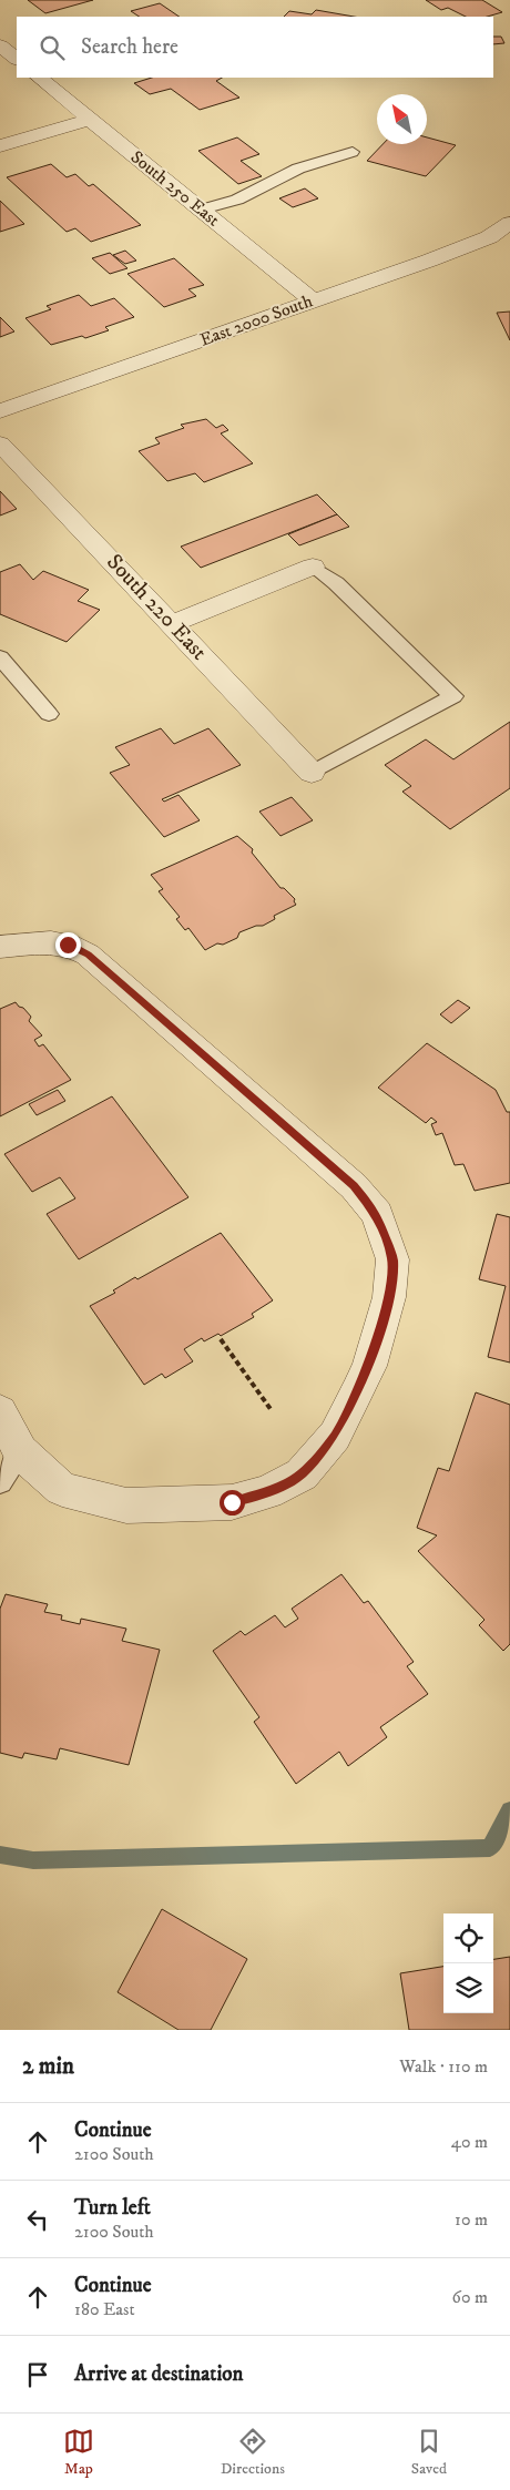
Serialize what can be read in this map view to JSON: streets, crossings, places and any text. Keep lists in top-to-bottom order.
{
  "streets": {
    "street": ["South 250 East", "East 2000 South", "South 220 East"]
  },
  "crossings": [
    ["South 250 East", "East 2000 South"]
  ],
  "north": "top left",
  "page": {
    "search": "Search here",
    "heading": ["2 min", "Walk · 110 m"],
    "list": [
      ["Continue", "2100 South", "40 m"],
      ["Turn left", "2100 South", "10 m"],
      ["Continue", "180 East", "60 m"],
      "Arrive at destination"
    ],
    "nav": ["Map", "Directions", "Saved"]
  }
}
